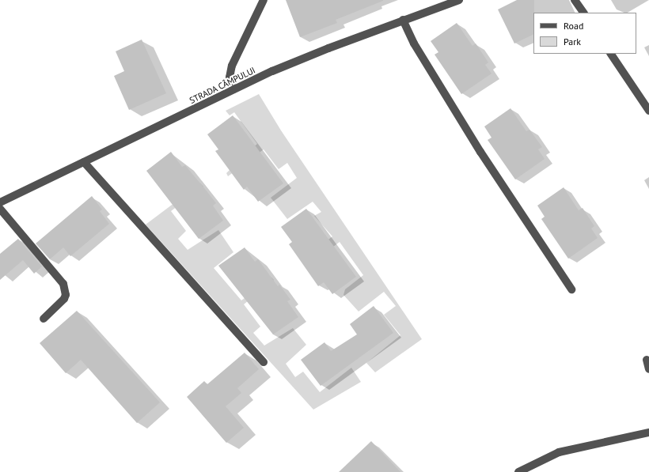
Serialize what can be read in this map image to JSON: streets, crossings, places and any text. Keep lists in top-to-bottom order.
{
  "streets": {
    "street": ["STRADA CÂMPULUI"]
  },
  "legend": ["Road", "Park"]
}
